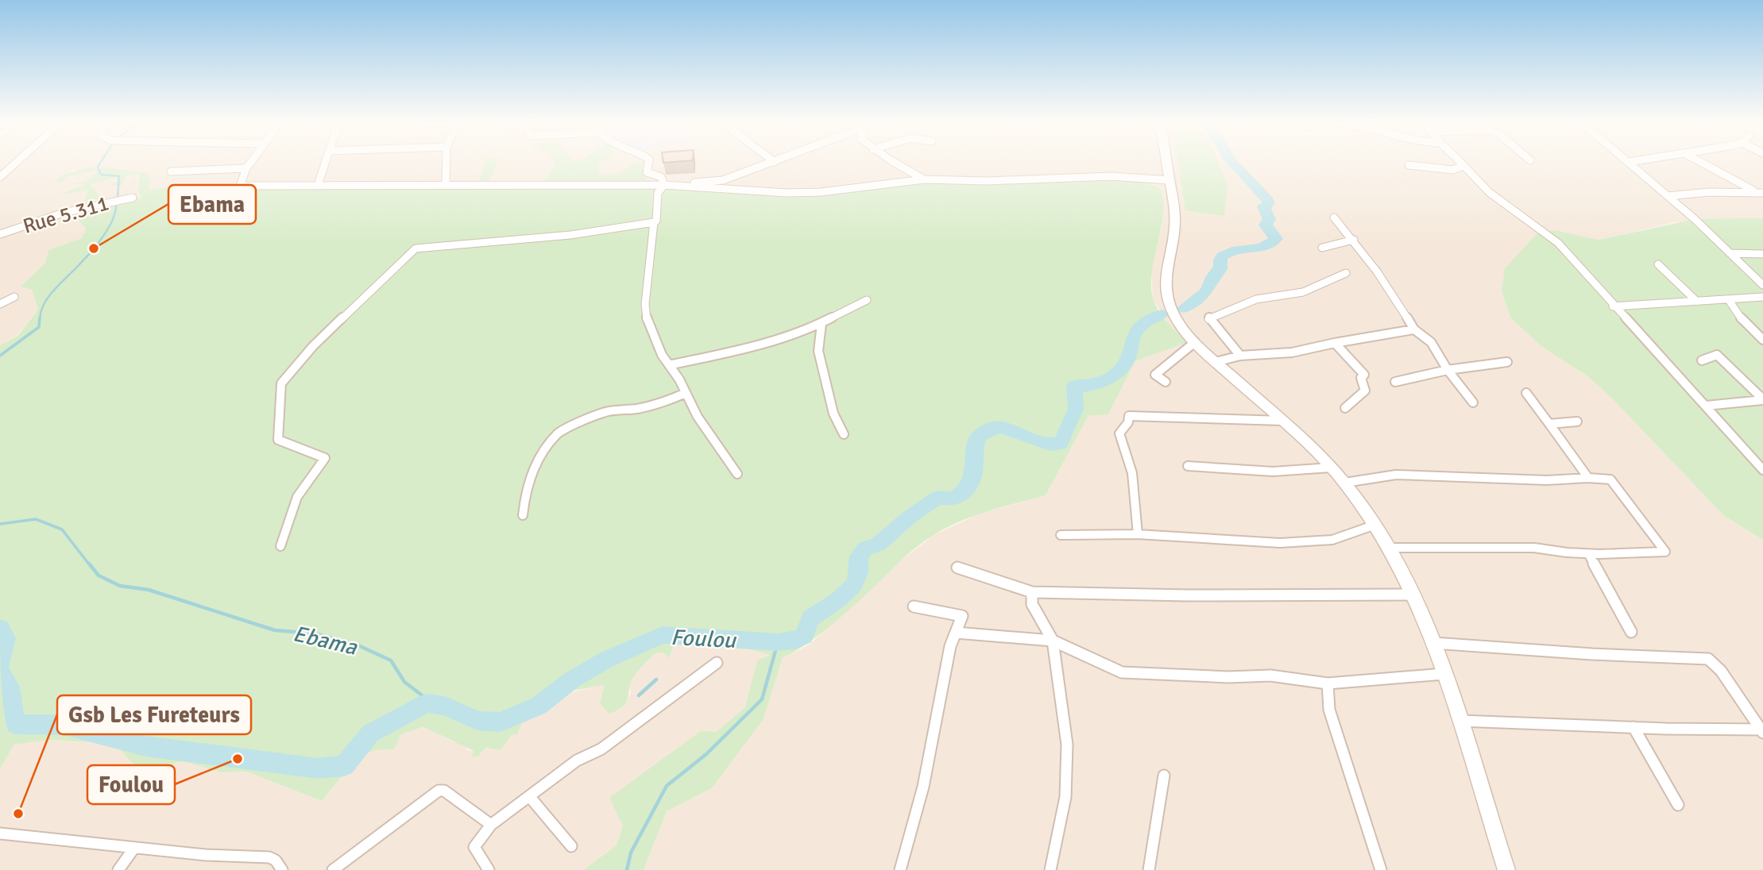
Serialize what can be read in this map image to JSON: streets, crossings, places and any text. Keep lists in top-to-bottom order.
{
  "streets": {
    "street": ["Rue 5.311"]
  },
  "water": ["Foulou", "Ebama"],
  "places": ["Ebama", "Foulou", "Gsb Les Fureteurs"]
}
